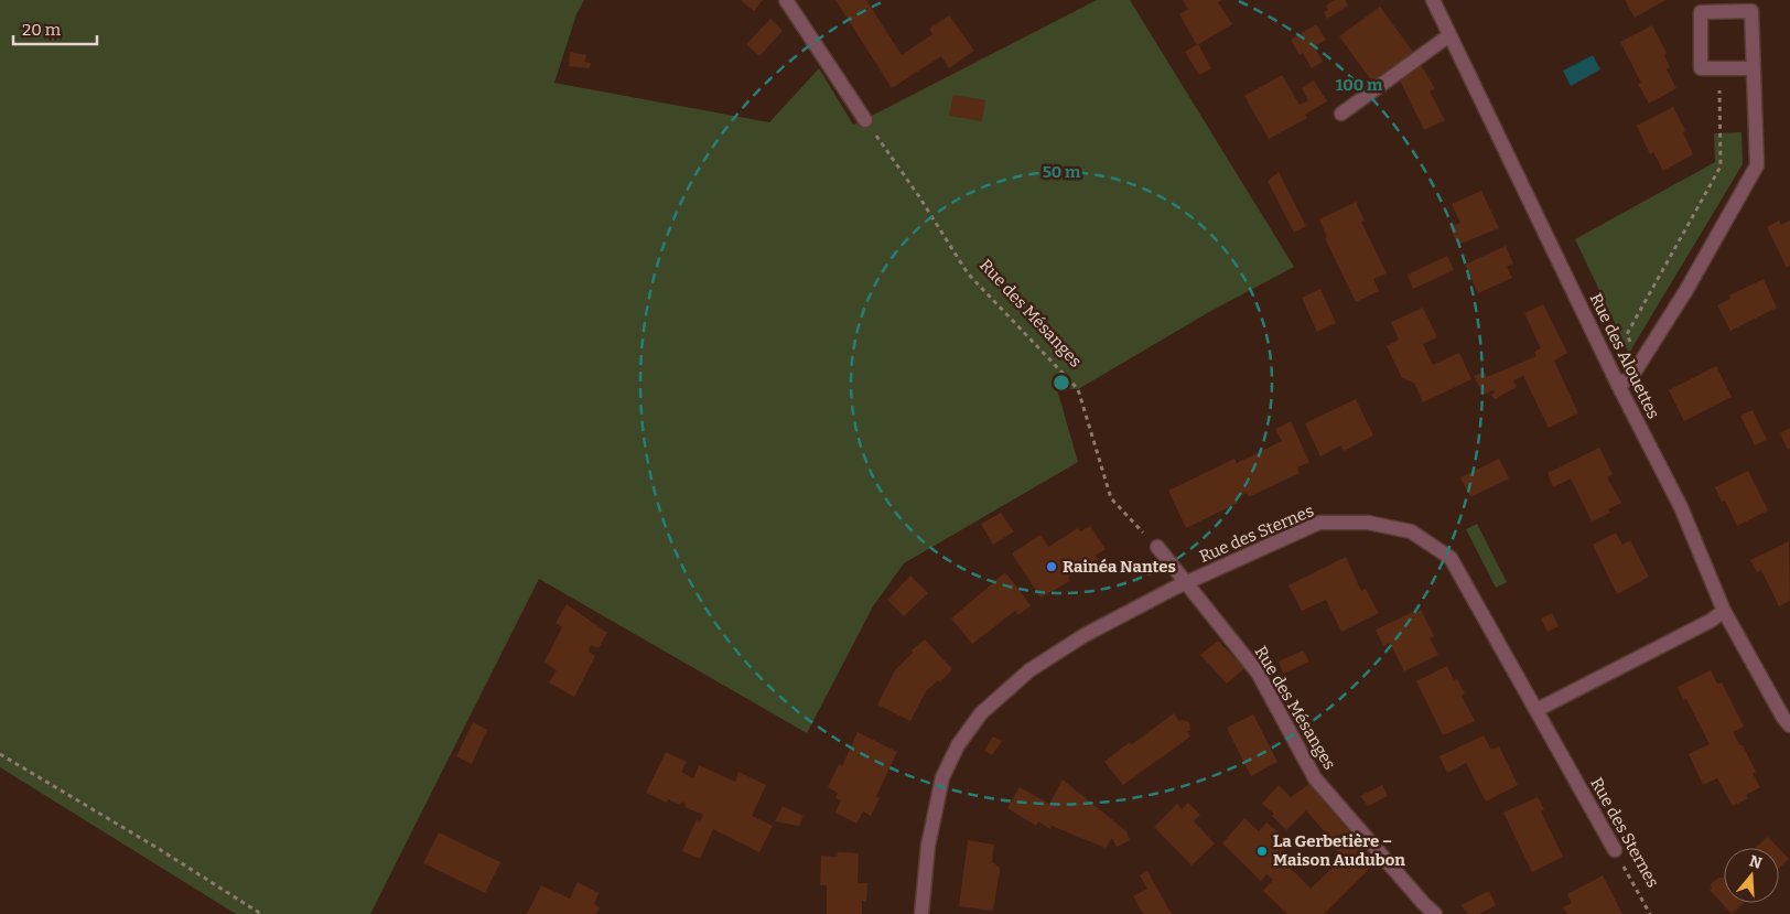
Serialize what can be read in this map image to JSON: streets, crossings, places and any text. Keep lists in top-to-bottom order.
{
  "streets": {
    "street": ["Rue des Mésanges", "Rue des Alouettes", "Rue des Sternes"]
  },
  "crossings": [
    ["Rue des Mésanges", "Rue des Sternes"]
  ],
  "places": ["Rainéa Nantes", "La Gerbetière – Maison Audubon"],
  "scale_bar": "20 m",
  "north": "top",
  "rings": ["100 m", "50 m"]
}
